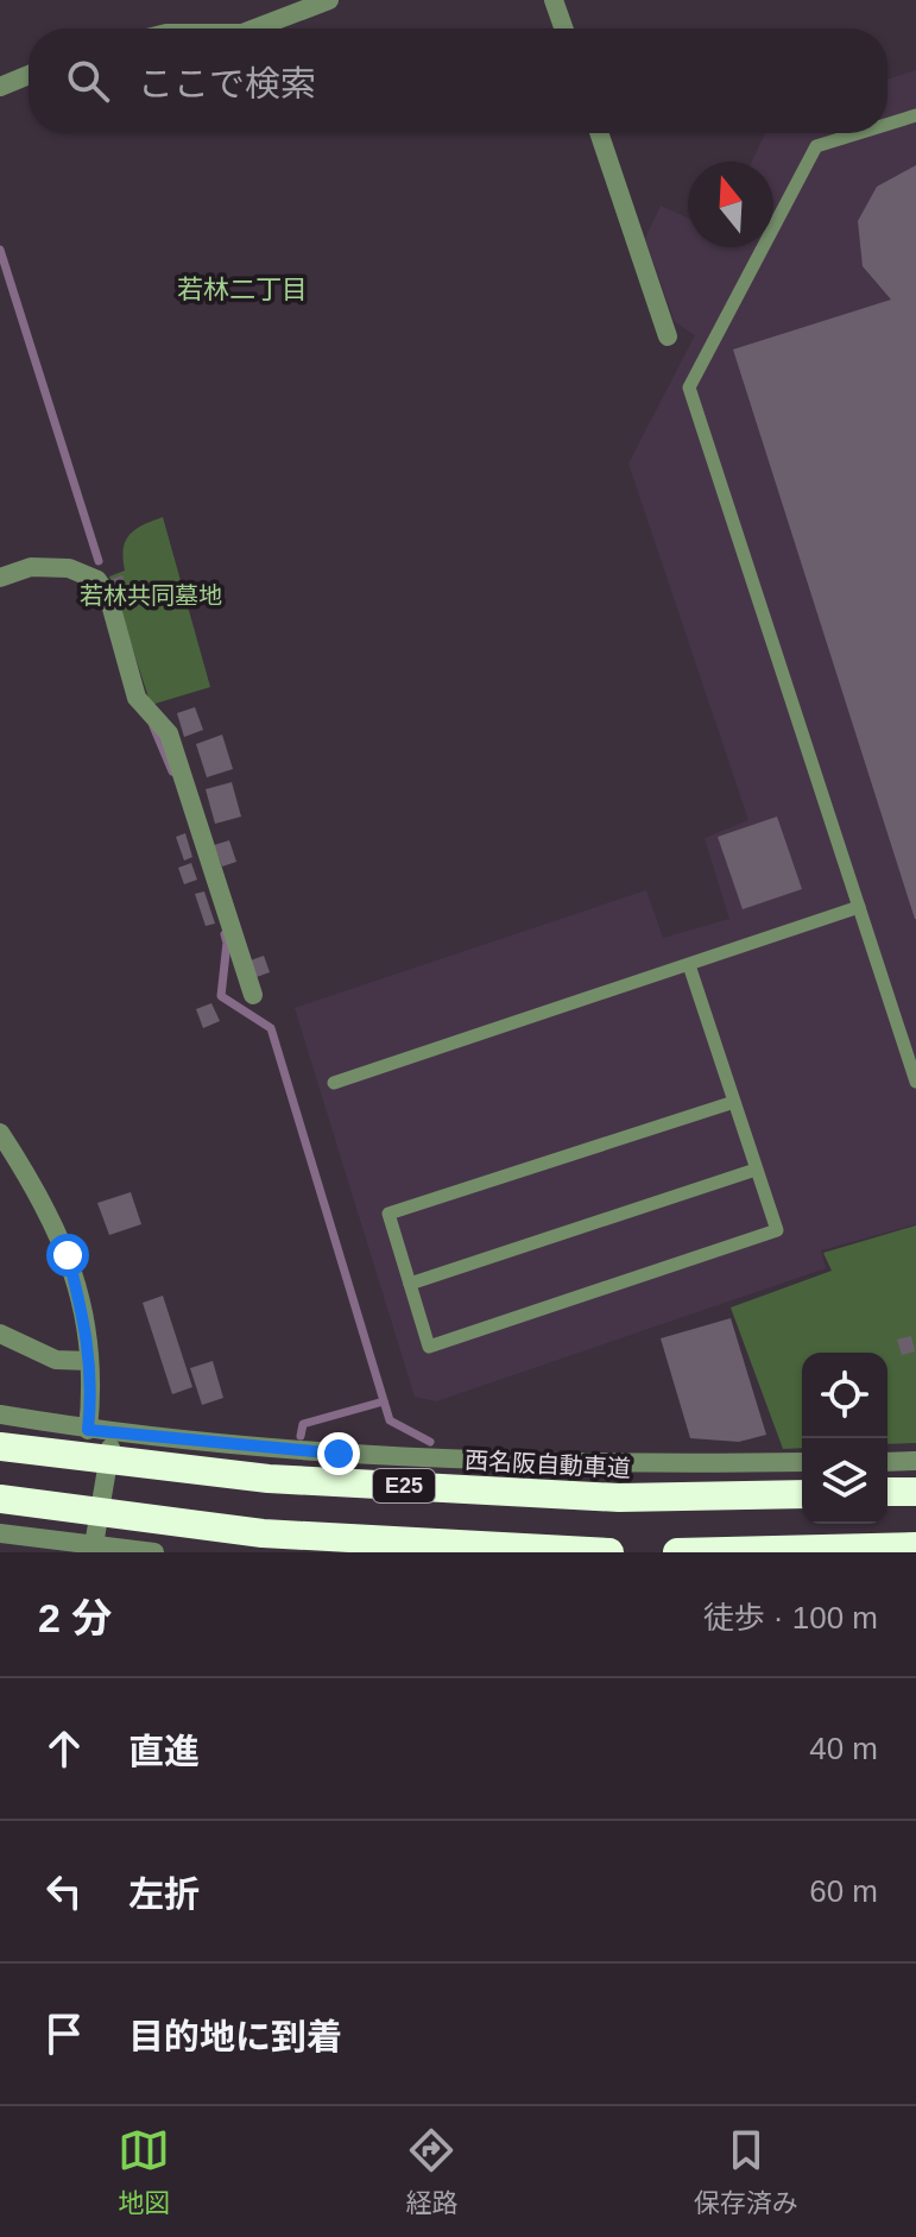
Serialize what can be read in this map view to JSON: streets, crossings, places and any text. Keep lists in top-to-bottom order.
{
  "streets": {
    "highway": ["西名阪自動車道", "E25"]
  },
  "districts": ["若林二丁目"],
  "parks": ["若林共同墓地"],
  "north": "top",
  "page": {
    "search": "ここで検索",
    "heading": ["2 分", "徒歩 · 100 m"],
    "list": [
      ["直進", "40 m"],
      ["左折", "60 m"],
      "目的地に到着"
    ],
    "nav": ["地図", "経路", "保存済み"]
  }
}
